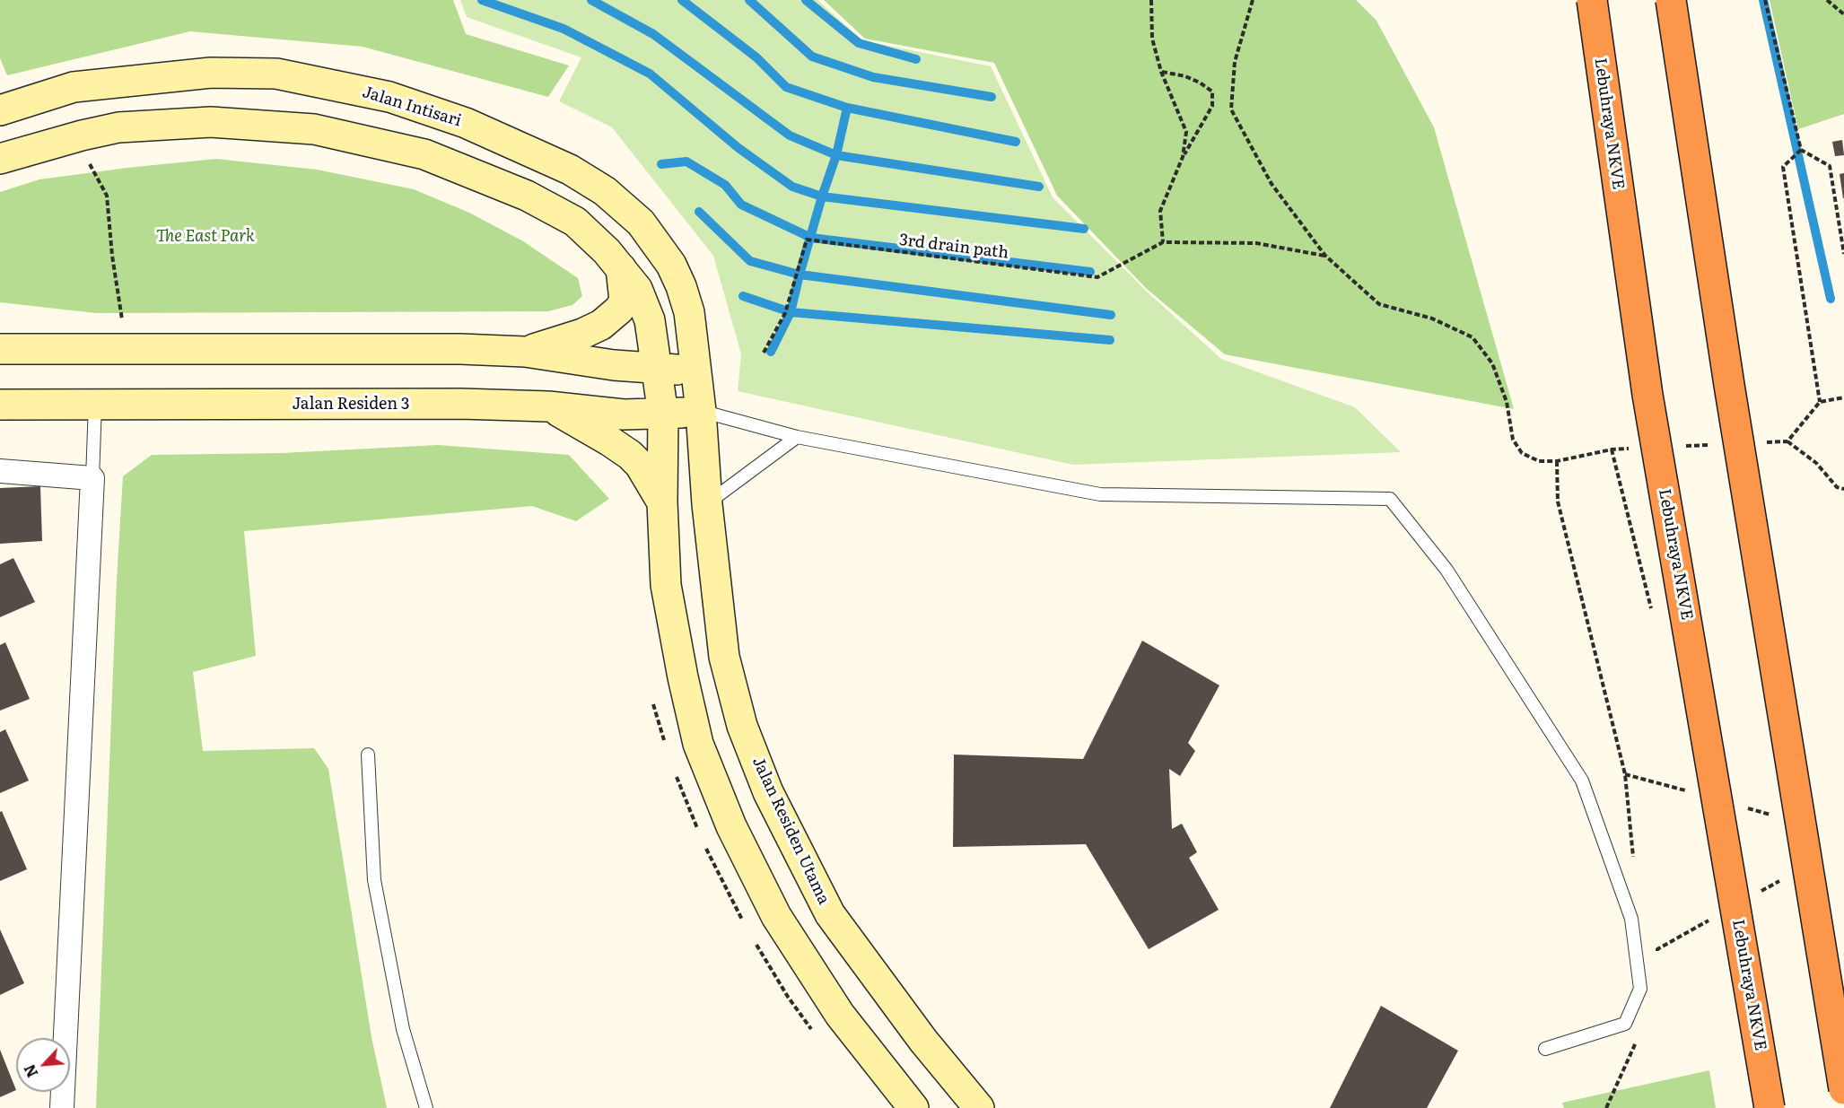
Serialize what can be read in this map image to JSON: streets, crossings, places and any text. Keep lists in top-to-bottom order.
{
  "streets": {
    "highway": ["Lebuhraya NKVE"],
    "street": ["Jalan Intisari", "Jalan Residen 3", "Jalan Residen Utama"],
    "path": ["3rd drain path"]
  },
  "crossings": [
    ["Jalan Intisari", "Jalan Residen 3"],
    ["Jalan Intisari", "Jalan Residen Utama"],
    ["Jalan Residen 3", "Jalan Residen Utama"]
  ],
  "parks": ["The East Park"],
  "north": "bottom left"
}
